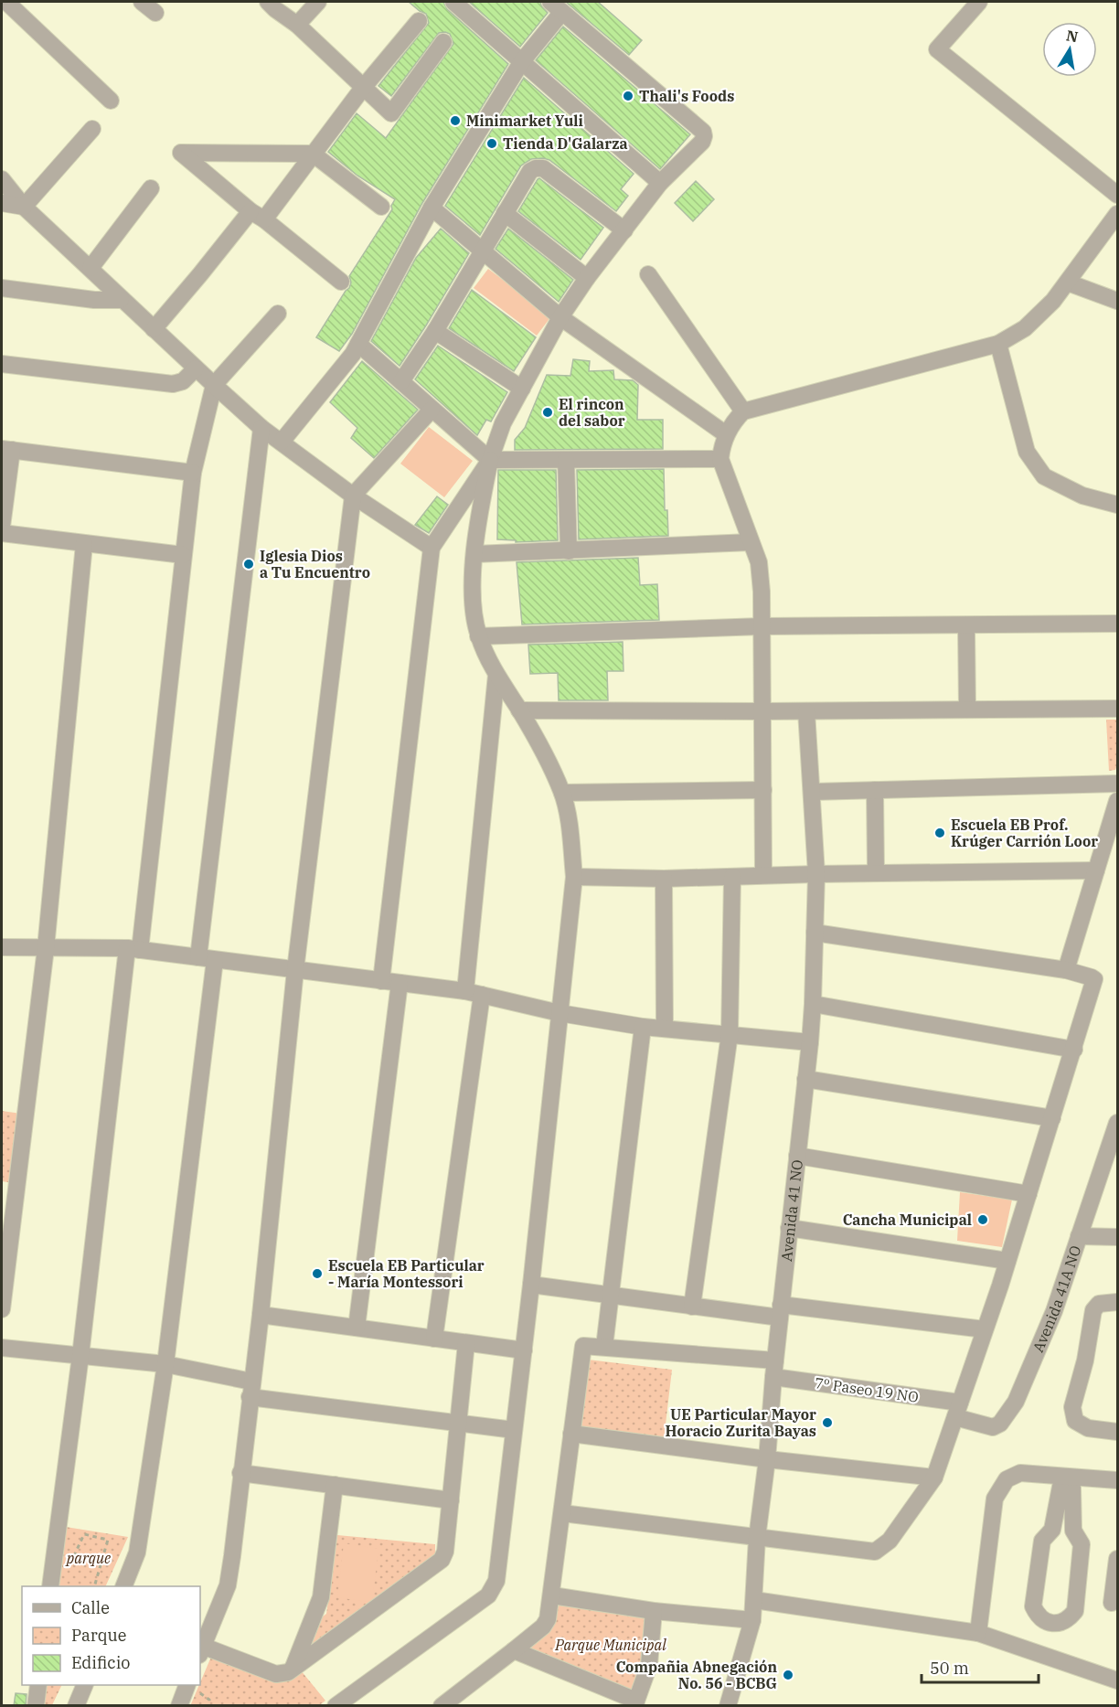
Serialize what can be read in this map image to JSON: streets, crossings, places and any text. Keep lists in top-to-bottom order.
{
  "streets": {
    "street": ["Avenida 41 NO", "Avenida 41A NO", "7º Paseo 19 NO"]
  },
  "crossings": [
    ["Avenida 41 NO", "7º Paseo 19 NO"],
    ["Avenida 41A NO", "7º Paseo 19 NO"]
  ],
  "parks": ["parque", "Parque Municipal"],
  "places": [
    "Thali's Foods",
    "Minimarket Yuli",
    "Tienda D'Galarza",
    "El rincon del sabor",
    "Iglesia Dios a Tu Encuentro",
    "Escuela EB Prof. Krúger Carrión Loor",
    "Cancha Municipal",
    "Escuela EB Particular - María Montessori",
    "UE Particular Mayor Horacio Zurita Bayas",
    "Compañia Abnegación No. 56 - BCBG"
  ],
  "legend": ["Calle", "Parque", "Edificio"],
  "scale_bar": "50 m",
  "north": "top"
}
